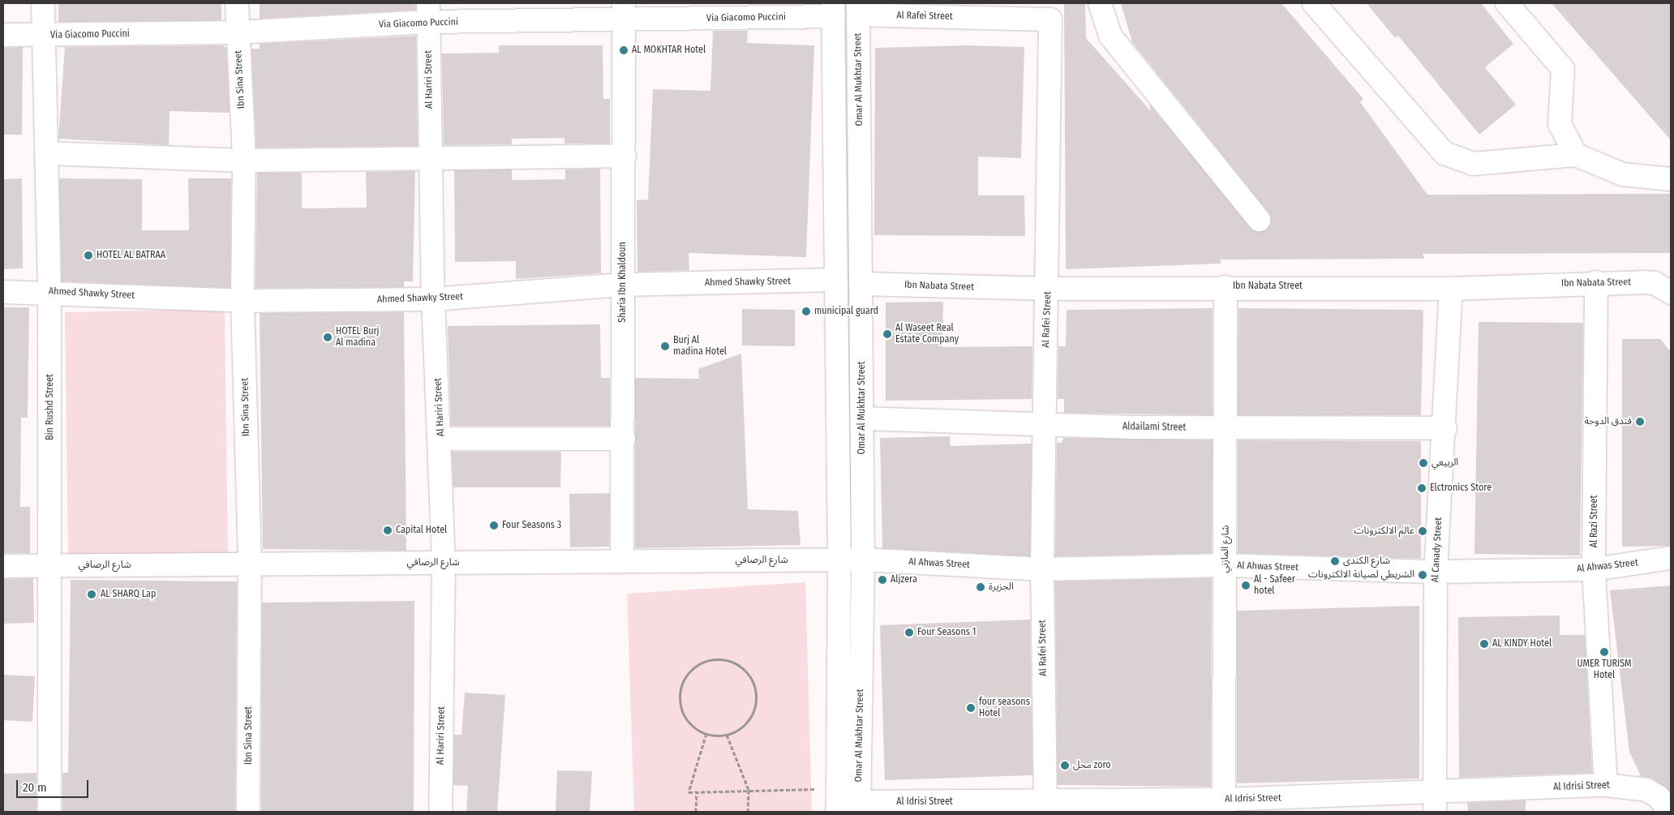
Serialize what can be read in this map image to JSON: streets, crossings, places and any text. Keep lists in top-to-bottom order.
{
  "streets": {
    "street": [
      "Al Rafei Street",
      "Via Giacomo Puccini",
      "Ibn Sina Street",
      "Al Hariri Street",
      "Omar Al Mukhtar Street",
      "Sharia Ibn Khaldoun",
      "Ahmed Shawky Street",
      "Ibn Nabata Street",
      "Bin Rushd Street",
      "Aldailami Street",
      "Al Razi Street",
      "شارع المازني",
      "Al Canady Street",
      "شارع الرصافي",
      "Al Ahwas Street",
      "Al Idrisi Street"
    ]
  },
  "crossings": [
    ["Al Rafei Street", "Omar Al Mukhtar Street"],
    ["Al Rafei Street", "Ibn Nabata Street"],
    ["Al Rafei Street", "Aldailami Street"],
    ["Al Rafei Street", "Al Ahwas Street"],
    ["Al Rafei Street", "Al Idrisi Street"],
    ["Via Giacomo Puccini", "Ibn Sina Street"],
    ["Via Giacomo Puccini", "Al Hariri Street"],
    ["Via Giacomo Puccini", "Omar Al Mukhtar Street"],
    ["Via Giacomo Puccini", "Sharia Ibn Khaldoun"],
    ["Via Giacomo Puccini", "Bin Rushd Street"],
    ["Ibn Sina Street", "Ahmed Shawky Street"],
    ["Ibn Sina Street", "شارع الرصافي"],
    ["Al Hariri Street", "Ahmed Shawky Street"],
    ["Al Hariri Street", "شارع الرصافي"],
    ["Omar Al Mukhtar Street", "Ahmed Shawky Street"],
    ["Omar Al Mukhtar Street", "Ibn Nabata Street"],
    ["Omar Al Mukhtar Street", "Aldailami Street"],
    ["Omar Al Mukhtar Street", "شارع الرصافي"],
    ["Omar Al Mukhtar Street", "Al Ahwas Street"],
    ["Omar Al Mukhtar Street", "Al Idrisi Street"],
    ["Sharia Ibn Khaldoun", "Ahmed Shawky Street"],
    ["Sharia Ibn Khaldoun", "شارع الرصافي"],
    ["Ahmed Shawky Street", "Bin Rushd Street"],
    ["Ibn Nabata Street", "Al Razi Street"],
    ["Ibn Nabata Street", "شارع المازني"],
    ["Ibn Nabata Street", "Al Canady Street"],
    ["Bin Rushd Street", "شارع الرصافي"],
    ["Aldailami Street", "شارع المازني"],
    ["Aldailami Street", "Al Canady Street"],
    ["Al Razi Street", "Al Ahwas Street"],
    ["Al Razi Street", "Al Idrisi Street"],
    ["شارع المازني", "Al Ahwas Street"],
    ["شارع المازني", "Al Idrisi Street"],
    ["Al Canady Street", "Al Ahwas Street"],
    ["Al Canady Street", "Al Idrisi Street"],
    ["شارع الرصافي", "Al Ahwas Street"]
  ],
  "places": [
    "AL MOKHTAR Hotel",
    "HOTEL AL BATRAA",
    "municipal guard",
    "Al Waseet Real Estate Company",
    "HOTEL Burj Al madina",
    "Burj Al madina Hotel",
    "فندق الدوحة",
    "الربيعي",
    "Elctronics Store",
    "Four Seasons 3",
    "Capital Hotel",
    "عالم الالكترونات",
    "شارع الكندى",
    "الشريطي لصيانة الالكترونات",
    "Aljzera",
    "Al - Safeer hotel",
    "الجزيرة",
    "AL SHARQ Lap",
    "Four Seasons 1",
    "AL KINDY Hotel",
    "UMER TURISM Hotel",
    "four seasons Hotel",
    "محل zoro"
  ],
  "scale_bar": "20 m"
}
